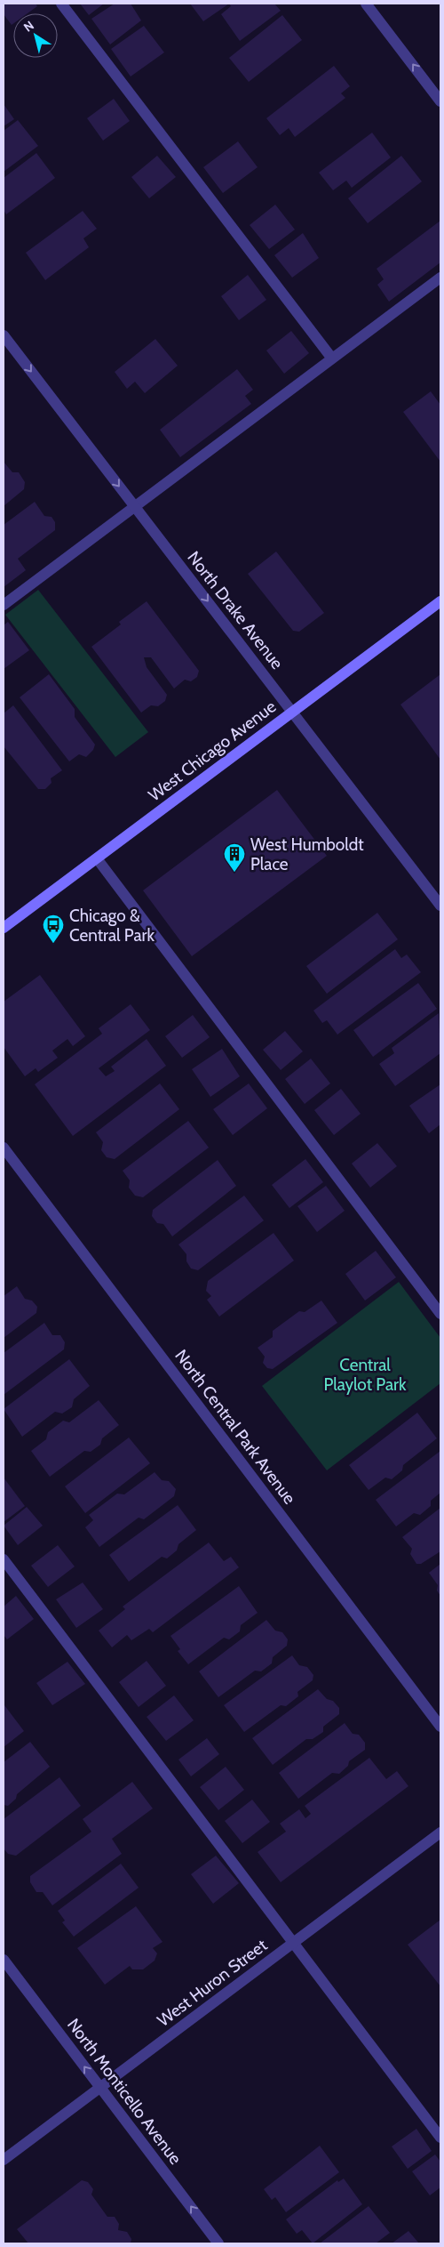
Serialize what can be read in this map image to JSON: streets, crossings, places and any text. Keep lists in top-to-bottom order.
{
  "streets": {
    "main road": ["West Chicago Avenue"],
    "street": [
      "North Drake Avenue",
      "North Central Park Avenue",
      "West Huron Street",
      "North Monticello Avenue"
    ]
  },
  "crossings": [
    ["North Drake Avenue", "West Chicago Avenue"],
    ["West Huron Street", "North Monticello Avenue"]
  ],
  "one_way": ["North Drake Avenue", "North Monticello Avenue"],
  "parks": ["Central Playlot Park"],
  "places": {
    "building": ["West Humboldt Place"],
    "bus stop": ["Chicago & Central Park"]
  },
  "north": "top left"
}
